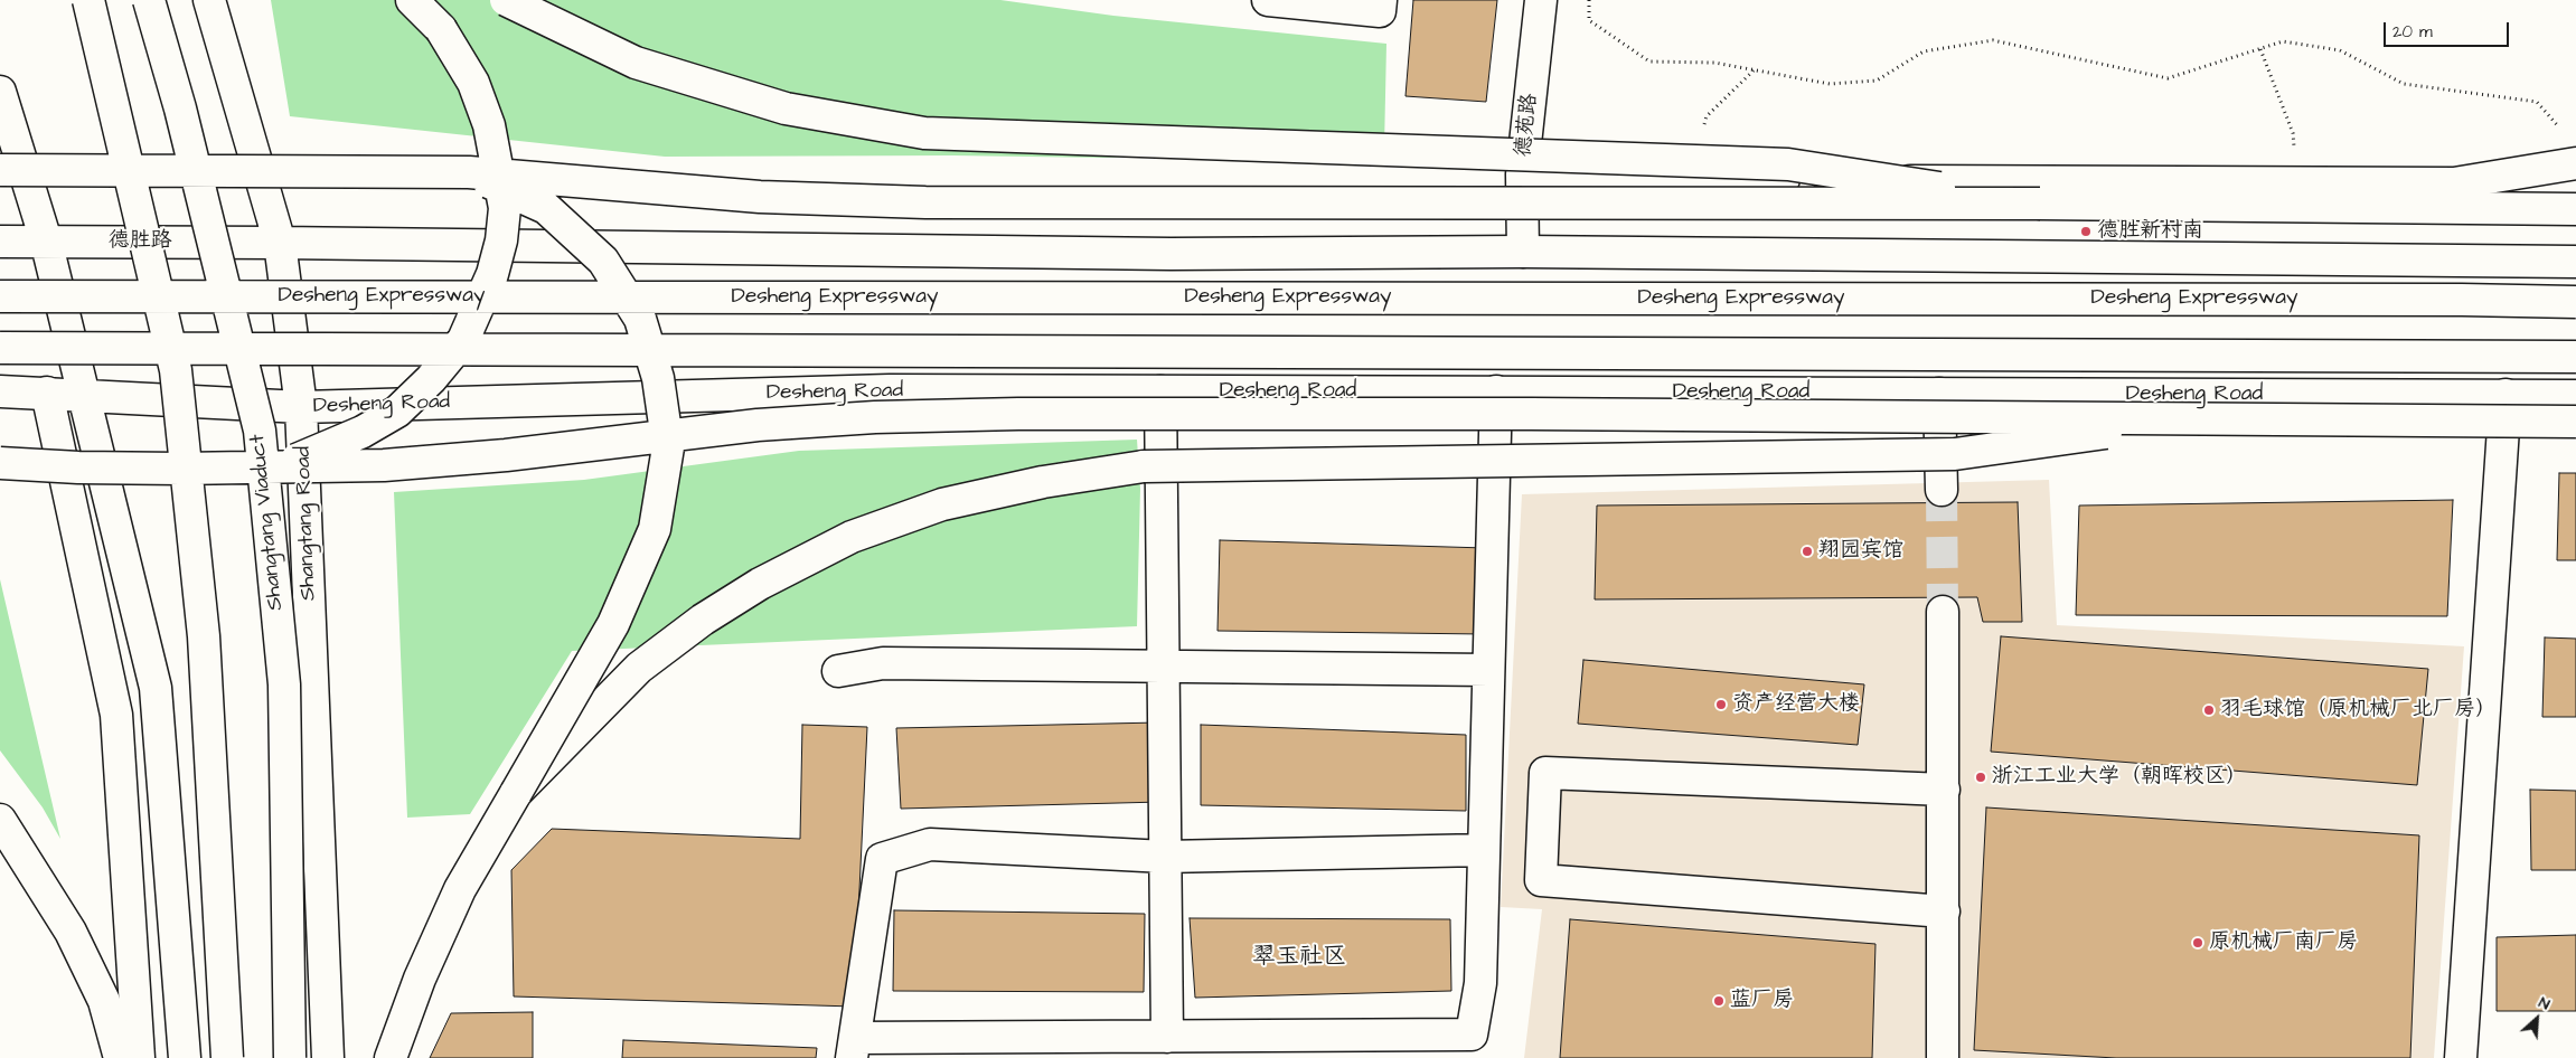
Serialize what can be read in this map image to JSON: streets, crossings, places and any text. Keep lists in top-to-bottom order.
{
  "streets": {
    "main road": [
      "德苑路",
      "德胜路",
      "Desheng Expressway",
      "Desheng Road",
      "Shangtang Viaduct",
      "Shangtang Road"
    ]
  },
  "crossings": [
    ["德胜路", "Shangtang Road"],
    ["Desheng Road", "Shangtang Road"]
  ],
  "districts": ["翠玉社区"],
  "places": [
    "德胜新村南",
    "翔园宾馆",
    "资产经营大楼",
    "羽毛球馆（原机械厂北厂房）",
    "浙江工业大学（朝晖校区）",
    "原机械厂南厂房",
    "蓝厂房"
  ],
  "scale_bar": "20 m",
  "north": "top right"
}
